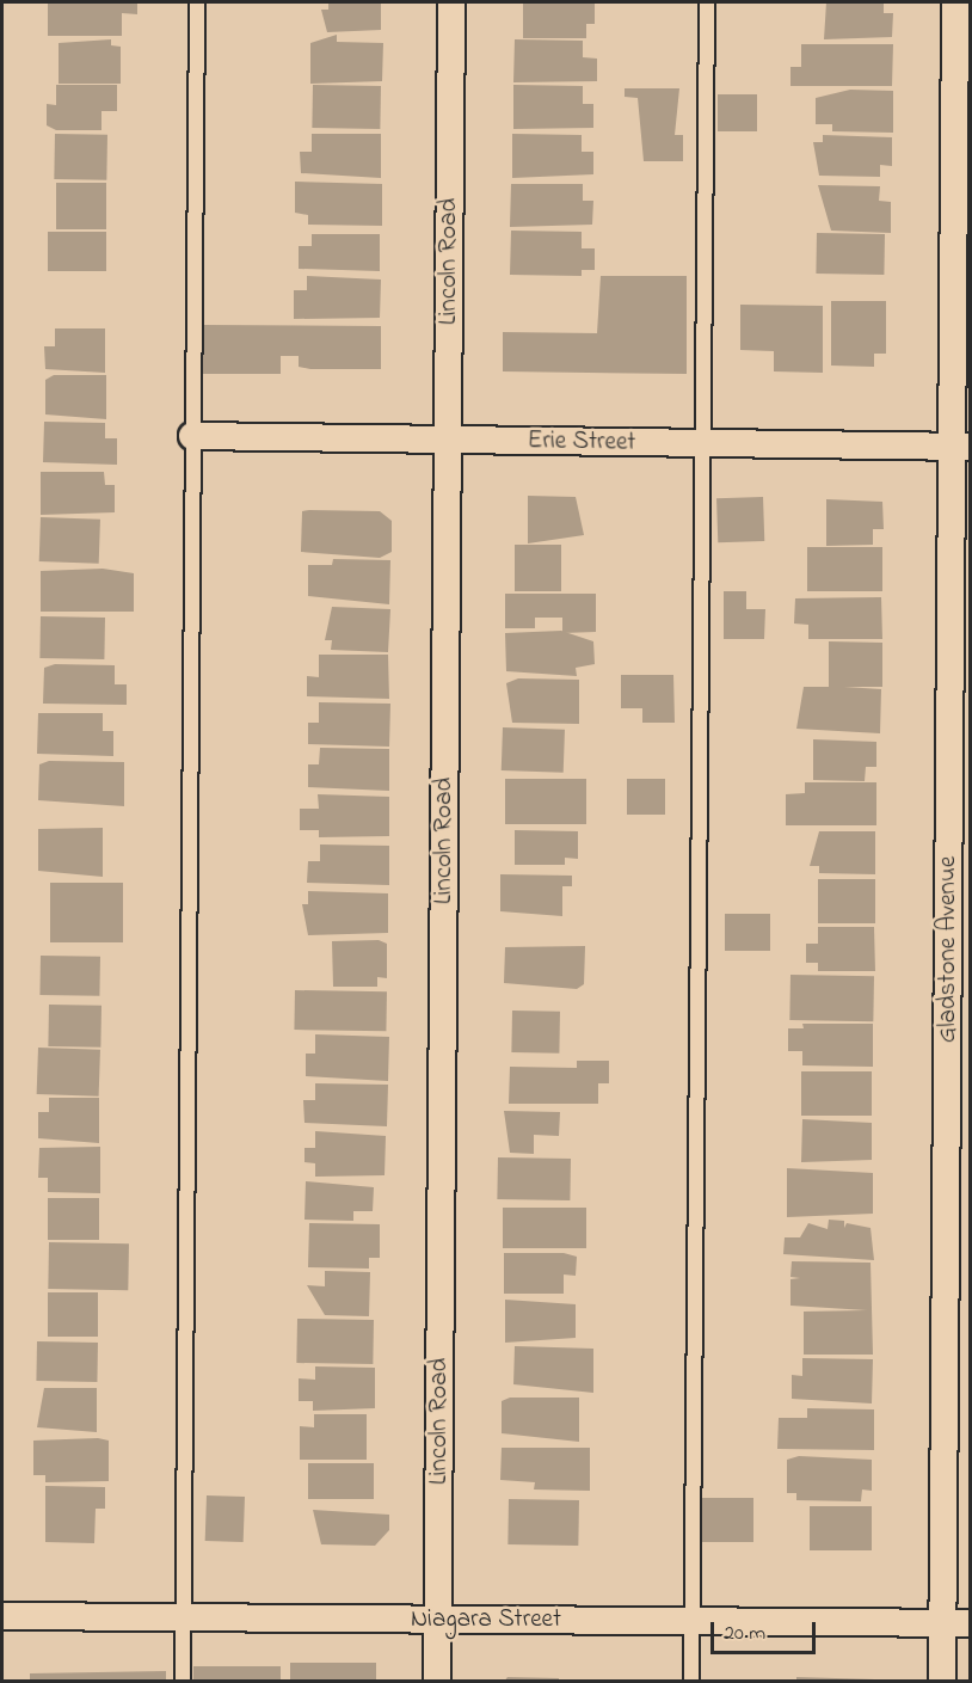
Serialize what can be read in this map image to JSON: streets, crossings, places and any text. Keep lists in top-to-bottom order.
{
  "streets": {
    "street": [
      "Lincoln Road",
      "Erie Street",
      "Gladstone Avenue",
      "Niagara Street"
    ]
  },
  "crossings": [
    ["Lincoln Road", "Erie Street"],
    ["Lincoln Road", "Niagara Street"],
    ["Erie Street", "Gladstone Avenue"],
    ["Gladstone Avenue", "Niagara Street"]
  ],
  "scale_bar": "20 m"
}
